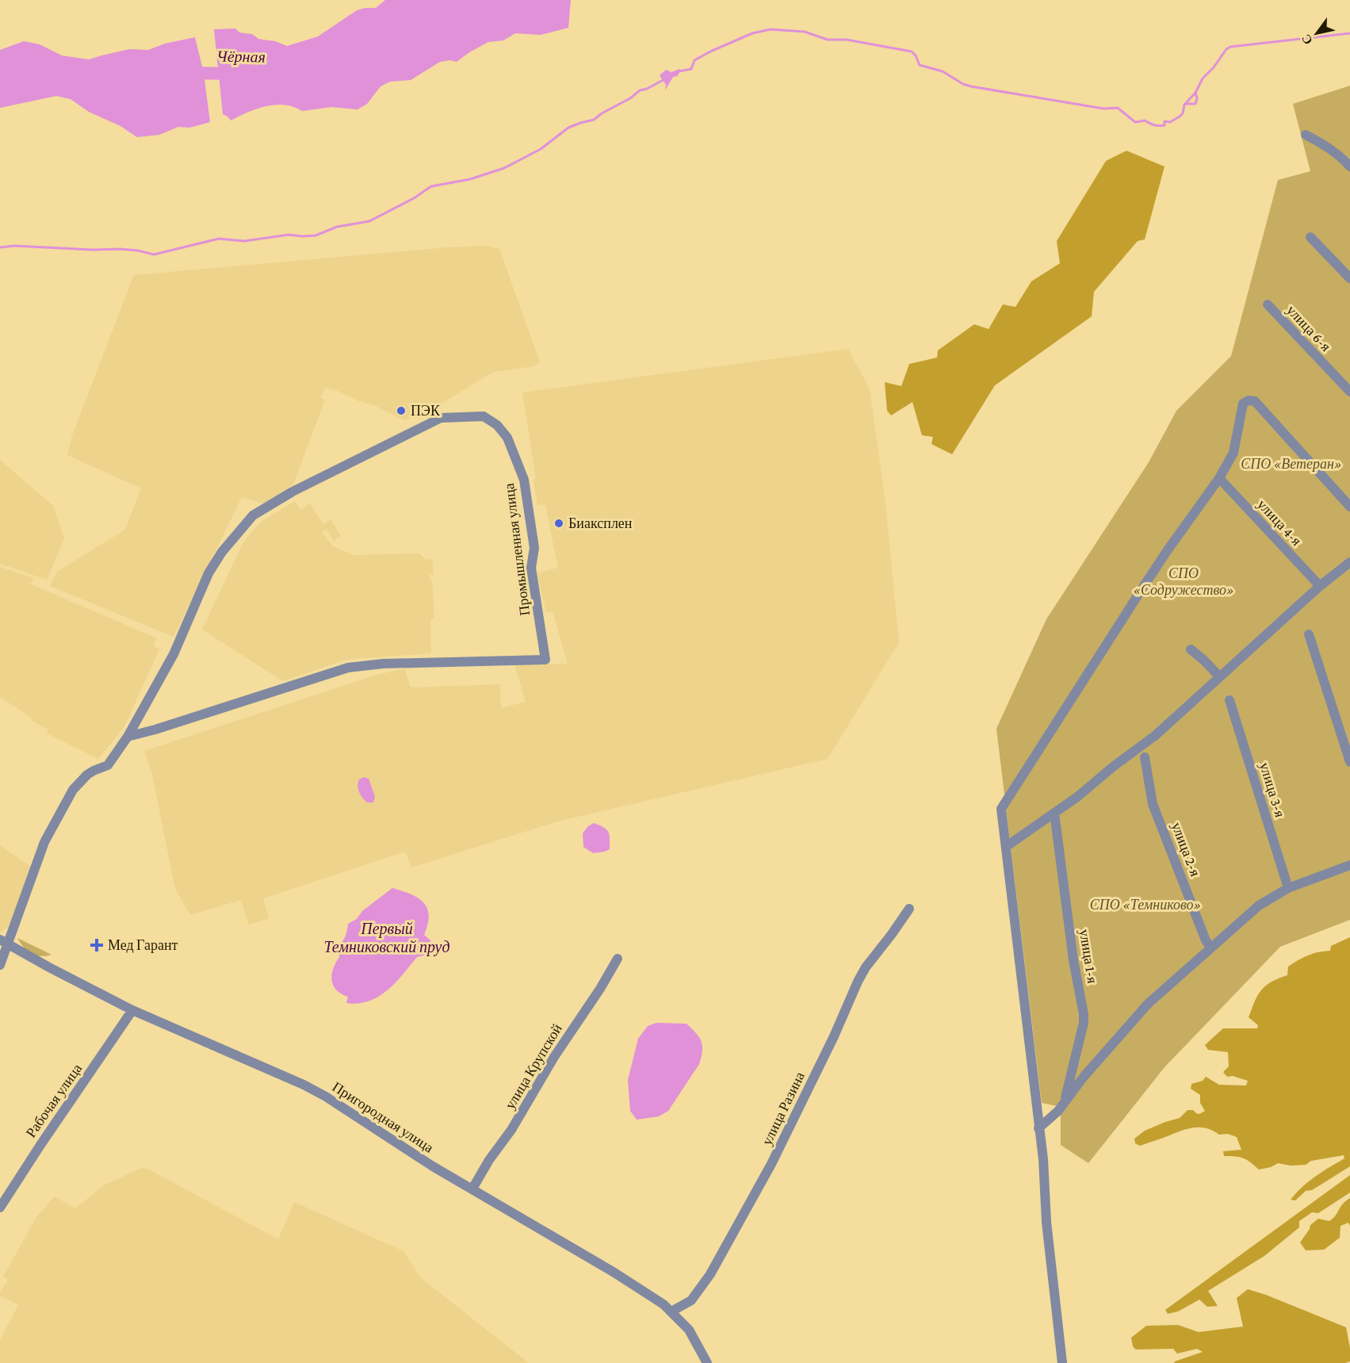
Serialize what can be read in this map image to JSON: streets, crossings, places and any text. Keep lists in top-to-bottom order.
{
  "streets": {
    "street": [
      "улица 6-я",
      "улица 4-я",
      "Промышленная улица",
      "улица 3-я",
      "улица 2-я",
      "улица 1-я",
      "улица Крупской",
      "Рабочая улица",
      "улица Разина",
      "Пригородная улица"
    ]
  },
  "crossings": [
    ["Промышленная улица", "Пригородная улица"],
    ["улица Крупской", "Пригородная улица"],
    ["Рабочая улица", "Пригородная улица"],
    ["улица Разина", "Пригородная улица"]
  ],
  "water": ["Чёрная", "Первый Темниковский пруд"],
  "parks": ["СПО «Ветеран»", "СПО «Содружество»", "СПО «Темниково»"],
  "places": {
    "other": ["ПЭК", "Биаксплен"],
    "health": ["Мед Гарант"]
  },
  "north": "bottom left"
}
